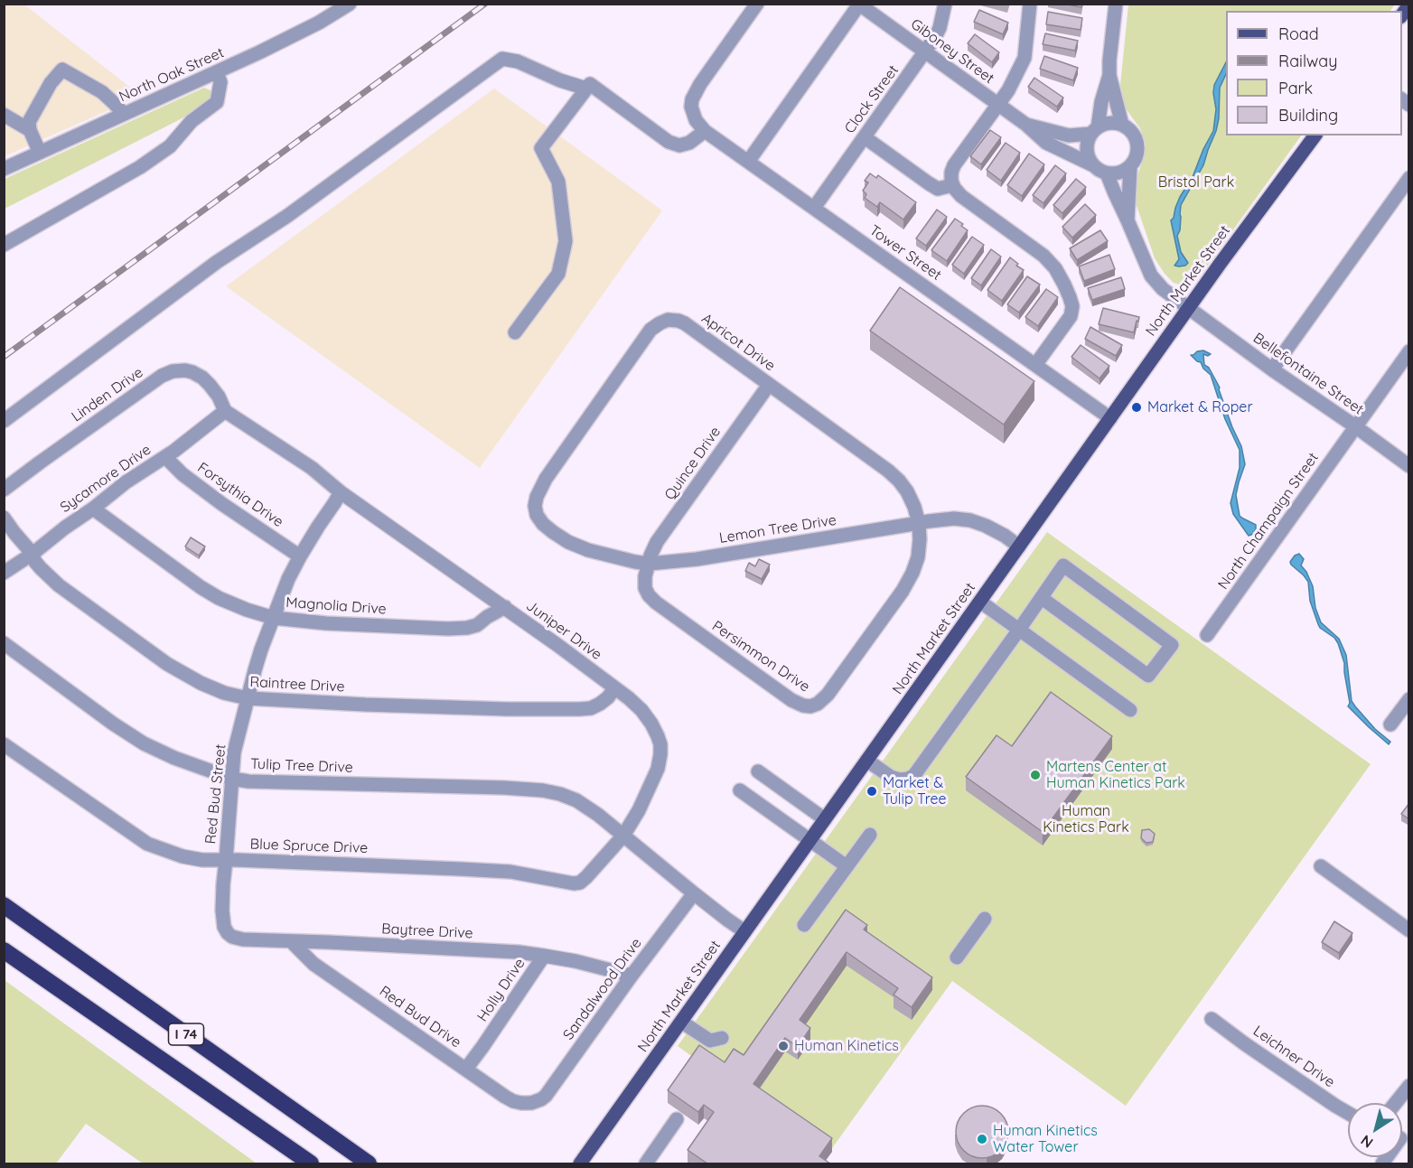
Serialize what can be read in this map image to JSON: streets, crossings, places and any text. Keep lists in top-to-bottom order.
{
  "streets": {
    "highway": ["I 74"],
    "main road": ["North Market Street"],
    "street": [
      "Giboney Street",
      "North Oak Street",
      "Clock Street",
      "Tower Street",
      "Apricot Drive",
      "Bellefontaine Street",
      "Linden Drive",
      "Quince Drive",
      "Sycamore Drive",
      "Forsythia Drive",
      "North Champaign Street",
      "Lemon Tree Drive",
      "Magnolia Drive",
      "Juniper Drive",
      "Persimmon Drive",
      "Raintree Drive",
      "Tulip Tree Drive",
      "Red Bud Street",
      "Blue Spruce Drive",
      "Baytree Drive",
      "Sandalwood Drive",
      "Holly Drive",
      "Red Bud Drive",
      "Leichner Drive"
    ]
  },
  "crossings": [
    ["Giboney Street", "Clock Street"],
    ["Giboney Street", "Bellefontaine Street"],
    ["Clock Street", "Tower Street"],
    ["Tower Street", "North Market Street"],
    ["North Market Street", "Bellefontaine Street"],
    ["North Market Street", "Lemon Tree Drive"],
    ["Apricot Drive", "Quince Drive"],
    ["Apricot Drive", "Lemon Tree Drive"],
    ["Apricot Drive", "Persimmon Drive"],
    ["Bellefontaine Street", "North Champaign Street"],
    ["Linden Drive", "Sycamore Drive"],
    ["Linden Drive", "Juniper Drive"],
    ["Quince Drive", "Lemon Tree Drive"],
    ["Quince Drive", "Persimmon Drive"],
    ["Sycamore Drive", "Forsythia Drive"],
    ["Sycamore Drive", "Magnolia Drive"],
    ["Sycamore Drive", "Juniper Drive"],
    ["Sycamore Drive", "Raintree Drive"],
    ["Forsythia Drive", "Red Bud Street"],
    ["Lemon Tree Drive", "Persimmon Drive"],
    ["Magnolia Drive", "Juniper Drive"],
    ["Magnolia Drive", "Red Bud Street"],
    ["Juniper Drive", "Raintree Drive"],
    ["Juniper Drive", "Tulip Tree Drive"],
    ["Juniper Drive", "Red Bud Street"],
    ["Juniper Drive", "Blue Spruce Drive"],
    ["Raintree Drive", "Red Bud Street"],
    ["Tulip Tree Drive", "Red Bud Street"],
    ["Tulip Tree Drive", "Blue Spruce Drive"],
    ["Red Bud Street", "Blue Spruce Drive"],
    ["Red Bud Street", "Baytree Drive"],
    ["Baytree Drive", "Sandalwood Drive"],
    ["Baytree Drive", "Holly Drive"],
    ["Baytree Drive", "Red Bud Drive"],
    ["Sandalwood Drive", "Red Bud Drive"],
    ["Holly Drive", "Red Bud Drive"]
  ],
  "parks": ["Bristol Park", "Human Kinetics Park"],
  "places": [
    "Market & Roper",
    "Martens Center at Human Kinetics Park",
    "Market & Tulip Tree",
    "Human Kinetics",
    "Human Kinetics Water Tower"
  ],
  "legend": [
    "Road",
    "Railway",
    "Park",
    "Building"
  ],
  "north": "bottom left"
}
